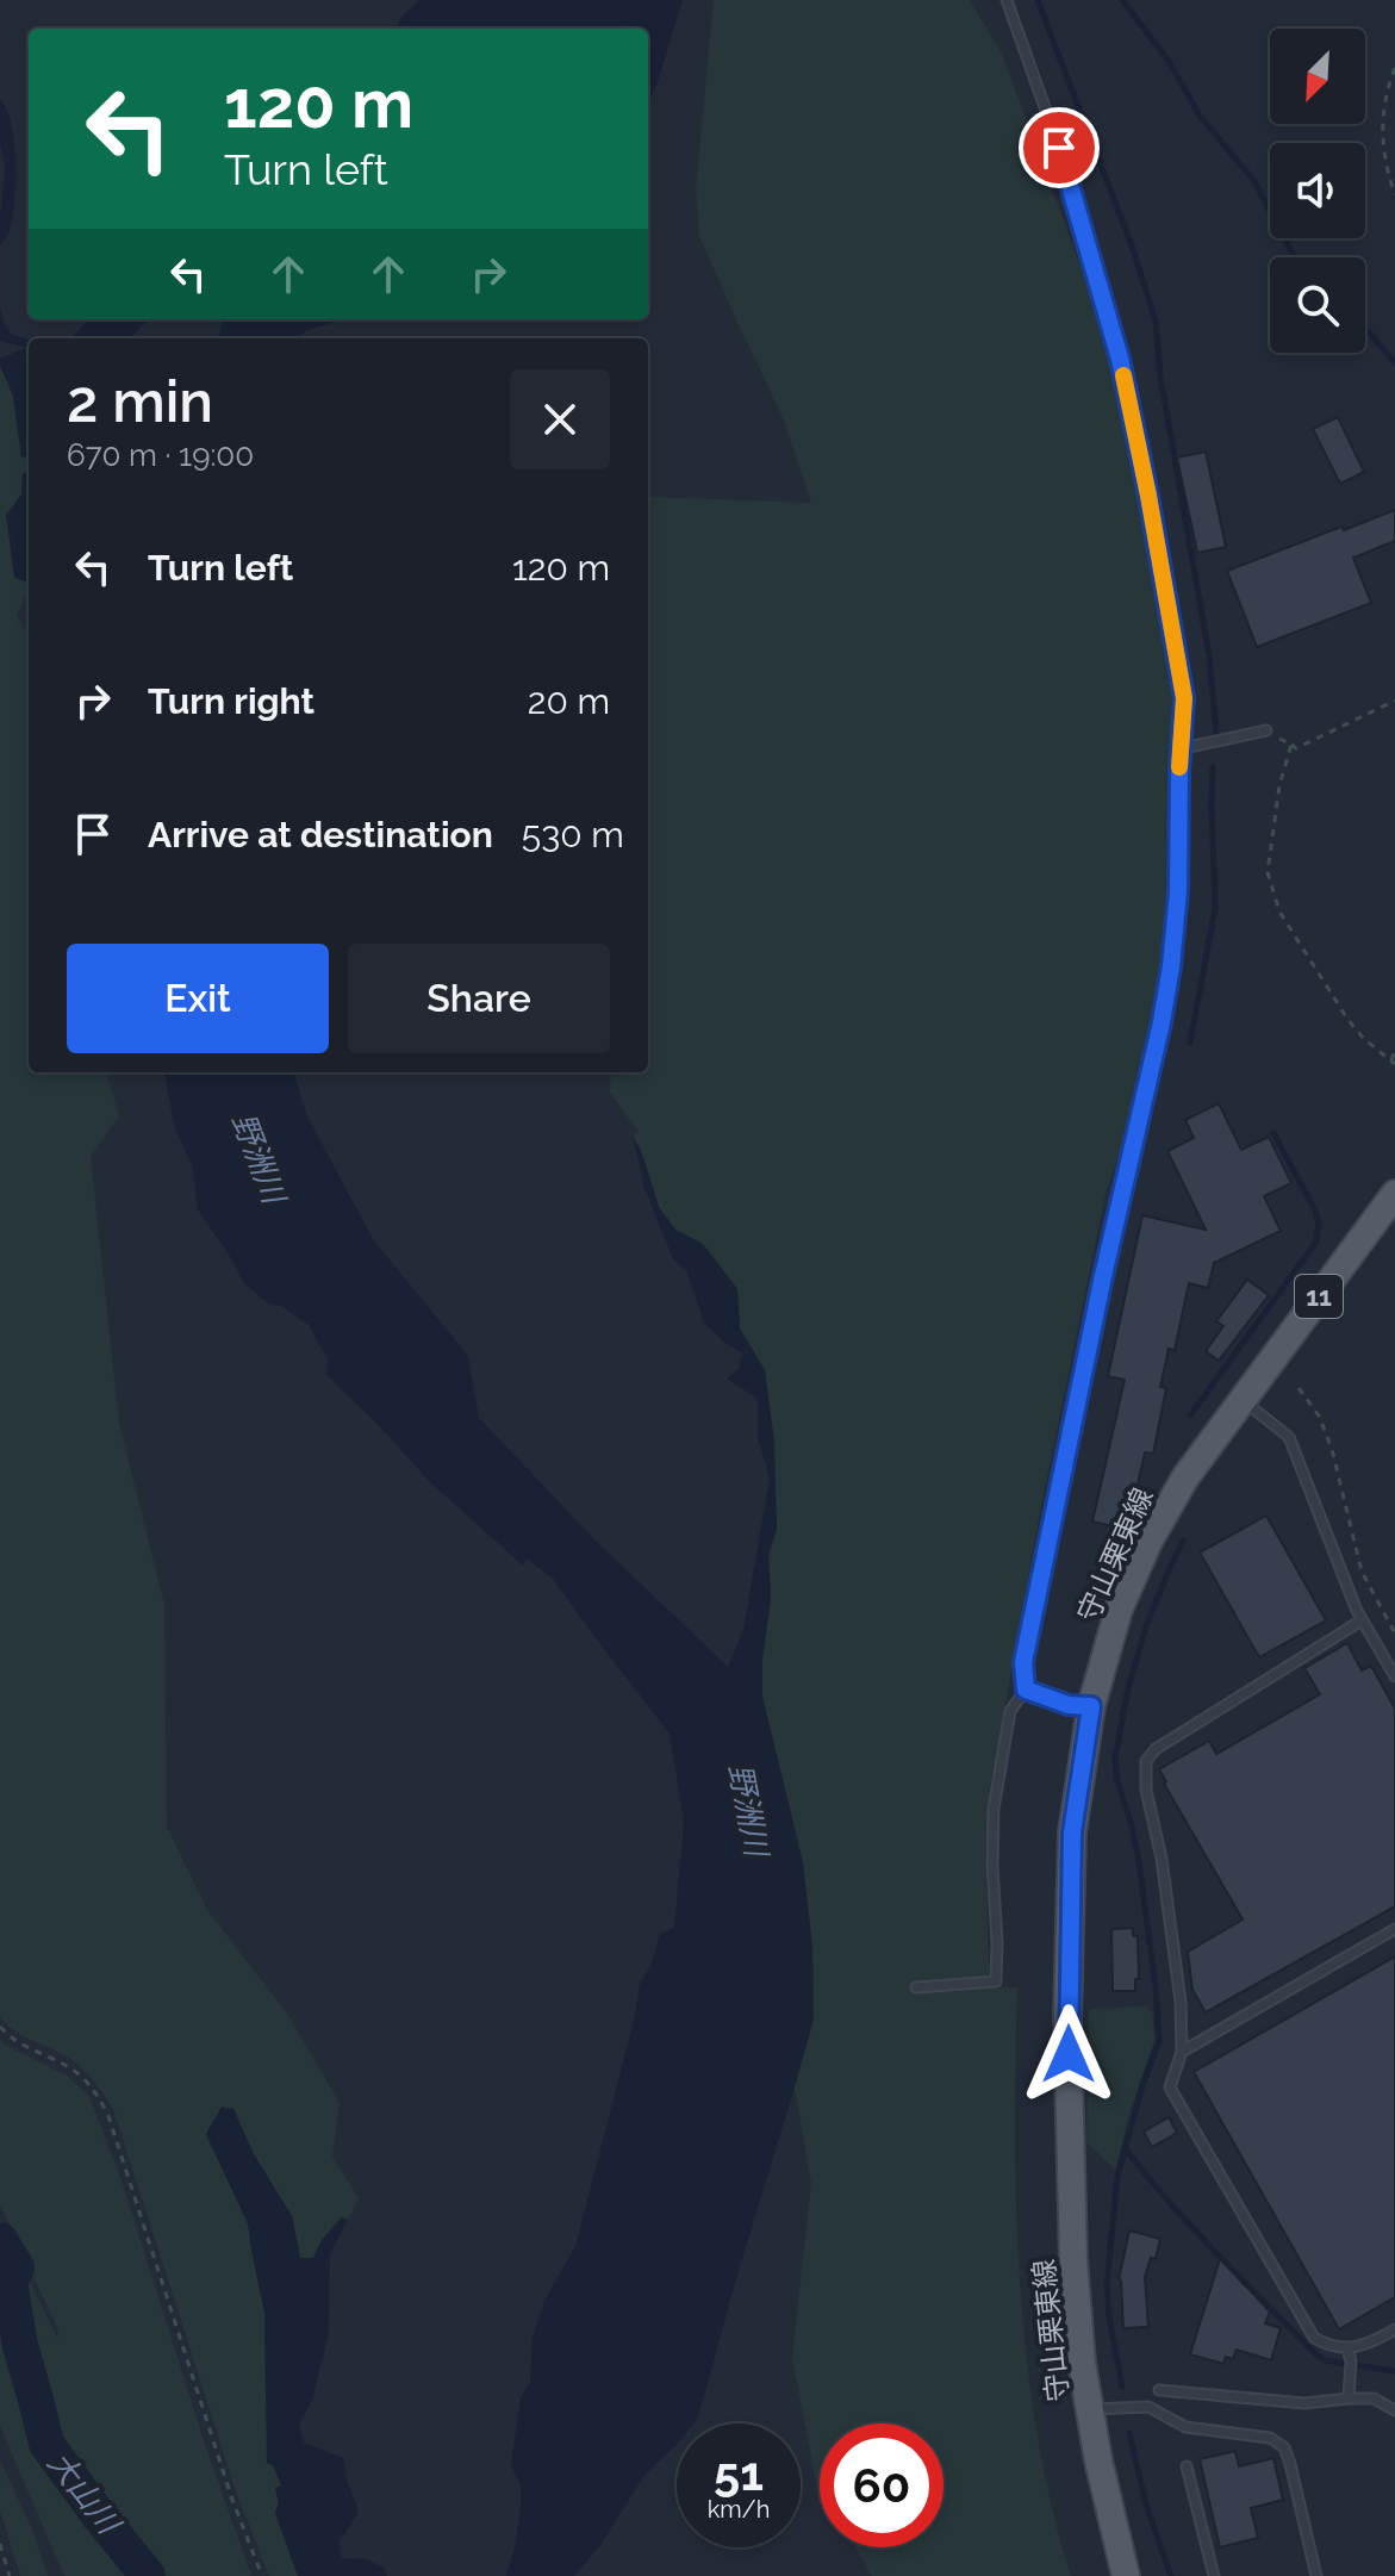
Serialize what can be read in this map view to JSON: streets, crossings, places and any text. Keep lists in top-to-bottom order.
{
  "streets": {
    "main road": ["11", "守山栗東線"]
  },
  "water": ["野洲川", "大山川"],
  "north": "bottom left",
  "page": {
    "turn": ["120 m", "Turn left"],
    "heading": ["2 min", "670 m · 19:00"],
    "list": [
      {
        "name": "Turn left",
        "value": "120 m"
      },
      {
        "name": "Turn right",
        "value": "20 m"
      },
      {
        "name": "Arrive at destination",
        "value": "530 m"
      }
    ],
    "buttons": ["Exit", "Share"],
    "speed": "51 km/h",
    "limit": "60"
  }
}
